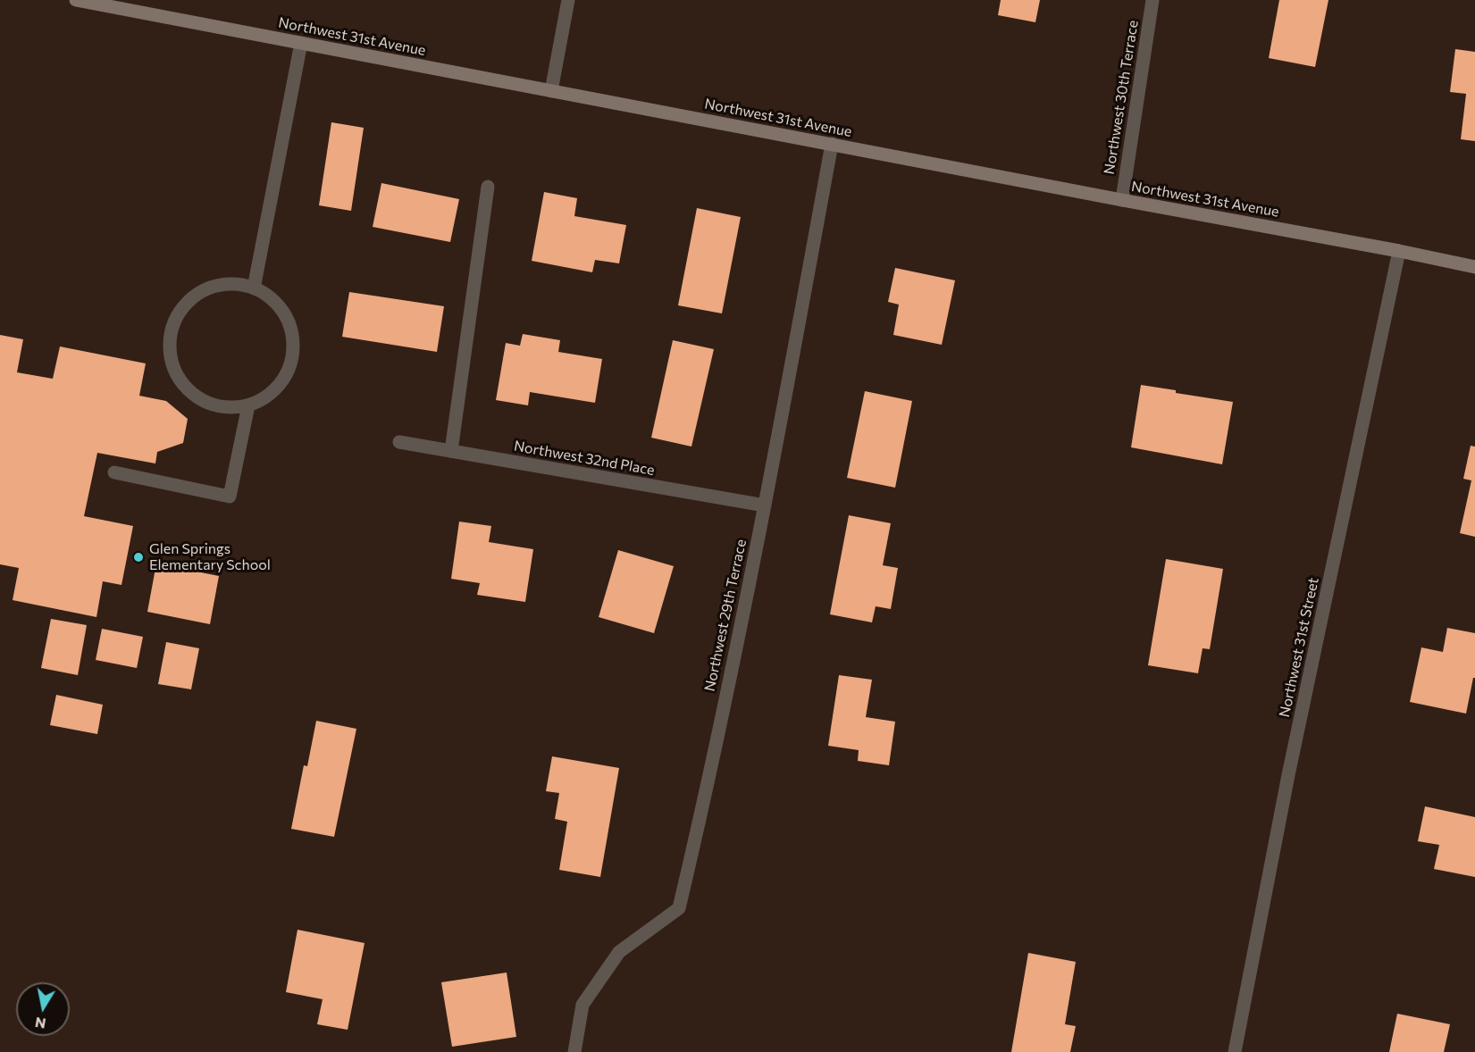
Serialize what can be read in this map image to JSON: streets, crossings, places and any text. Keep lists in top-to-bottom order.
{
  "streets": {
    "street": [
      "Northwest 31st Avenue",
      "Northwest 30th Terrace",
      "Northwest 32nd Place",
      "Northwest 29th Terrace",
      "Northwest 31st Street"
    ]
  },
  "crossings": [
    ["Northwest 31st Avenue", "Northwest 30th Terrace"],
    ["Northwest 31st Avenue", "Northwest 29th Terrace"],
    ["Northwest 31st Avenue", "Northwest 31st Street"],
    ["Northwest 32nd Place", "Northwest 29th Terrace"]
  ],
  "places": ["Glen Springs Elementary School"],
  "north": "bottom"
}
